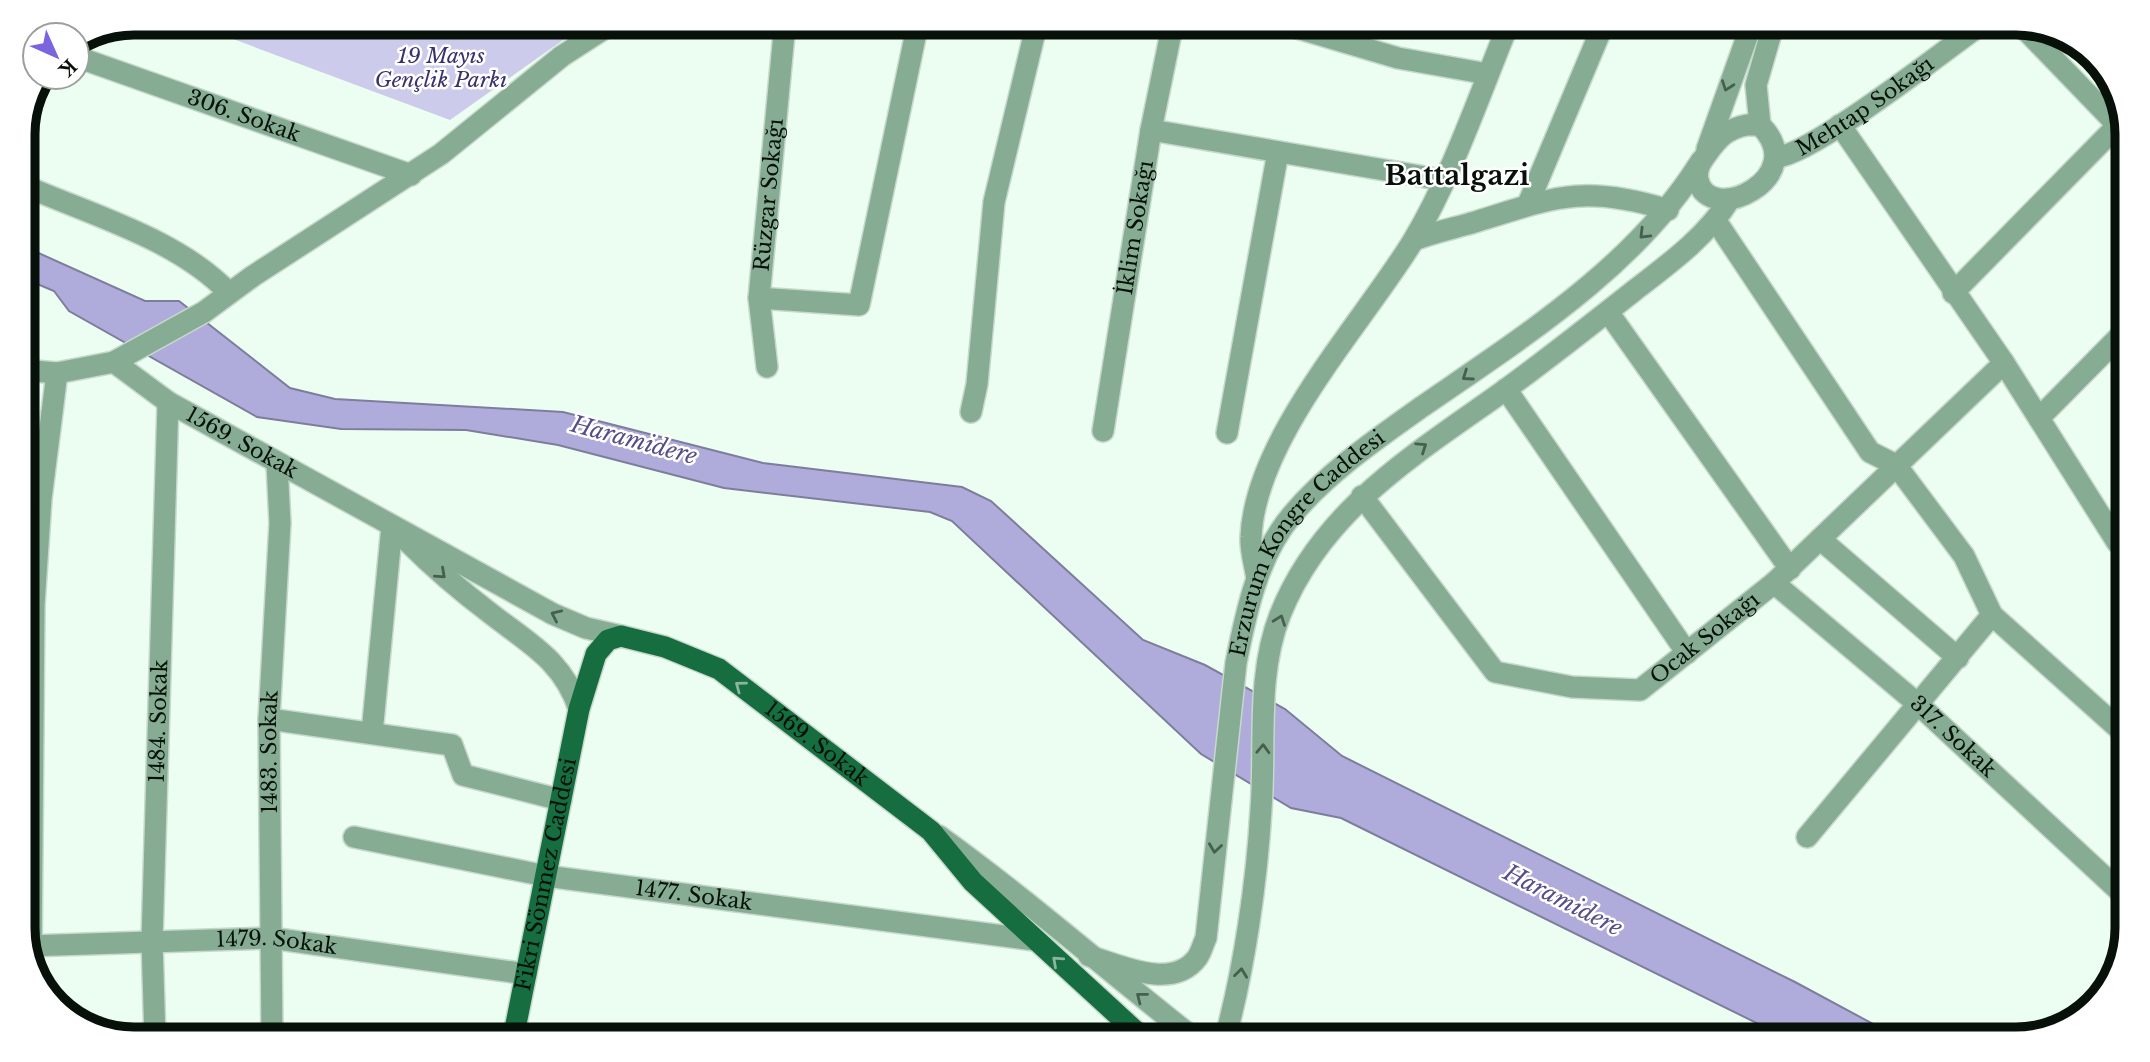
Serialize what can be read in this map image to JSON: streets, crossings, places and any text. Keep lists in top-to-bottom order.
{
  "streets": {
    "main road": ["1569. Sokak", "Fikri Sönmez Caddesi"],
    "street": [
      "Mehtap Sokağı",
      "306. Sokak",
      "Rüzgar Sokağı",
      "İklim Sokağı",
      "Erzurum Kongre Caddesi",
      "Ocak Sokağı",
      "1484. Sokak",
      "317. Sokak",
      "1483. Sokak",
      "1477. Sokak",
      "1479. Sokak"
    ]
  },
  "crossings": [
    ["Mehtap Sokağı", "Erzurum Kongre Caddesi"],
    ["1569. Sokak", "Erzurum Kongre Caddesi"],
    ["1569. Sokak", "1484. Sokak"],
    ["1569. Sokak", "1483. Sokak"],
    ["1569. Sokak", "Fikri Sönmez Caddesi"],
    ["Erzurum Kongre Caddesi", "Ocak Sokağı"],
    ["Ocak Sokağı", "317. Sokak"],
    ["1484. Sokak", "1479. Sokak"],
    ["1483. Sokak", "1479. Sokak"],
    ["Fikri Sönmez Caddesi", "1477. Sokak"],
    ["Fikri Sönmez Caddesi", "1479. Sokak"]
  ],
  "districts": ["Battalgazi"],
  "water": ["Haramidere"],
  "parks": ["19 Mayıs Gençlik Parkı"],
  "north": "bottom right"
}
